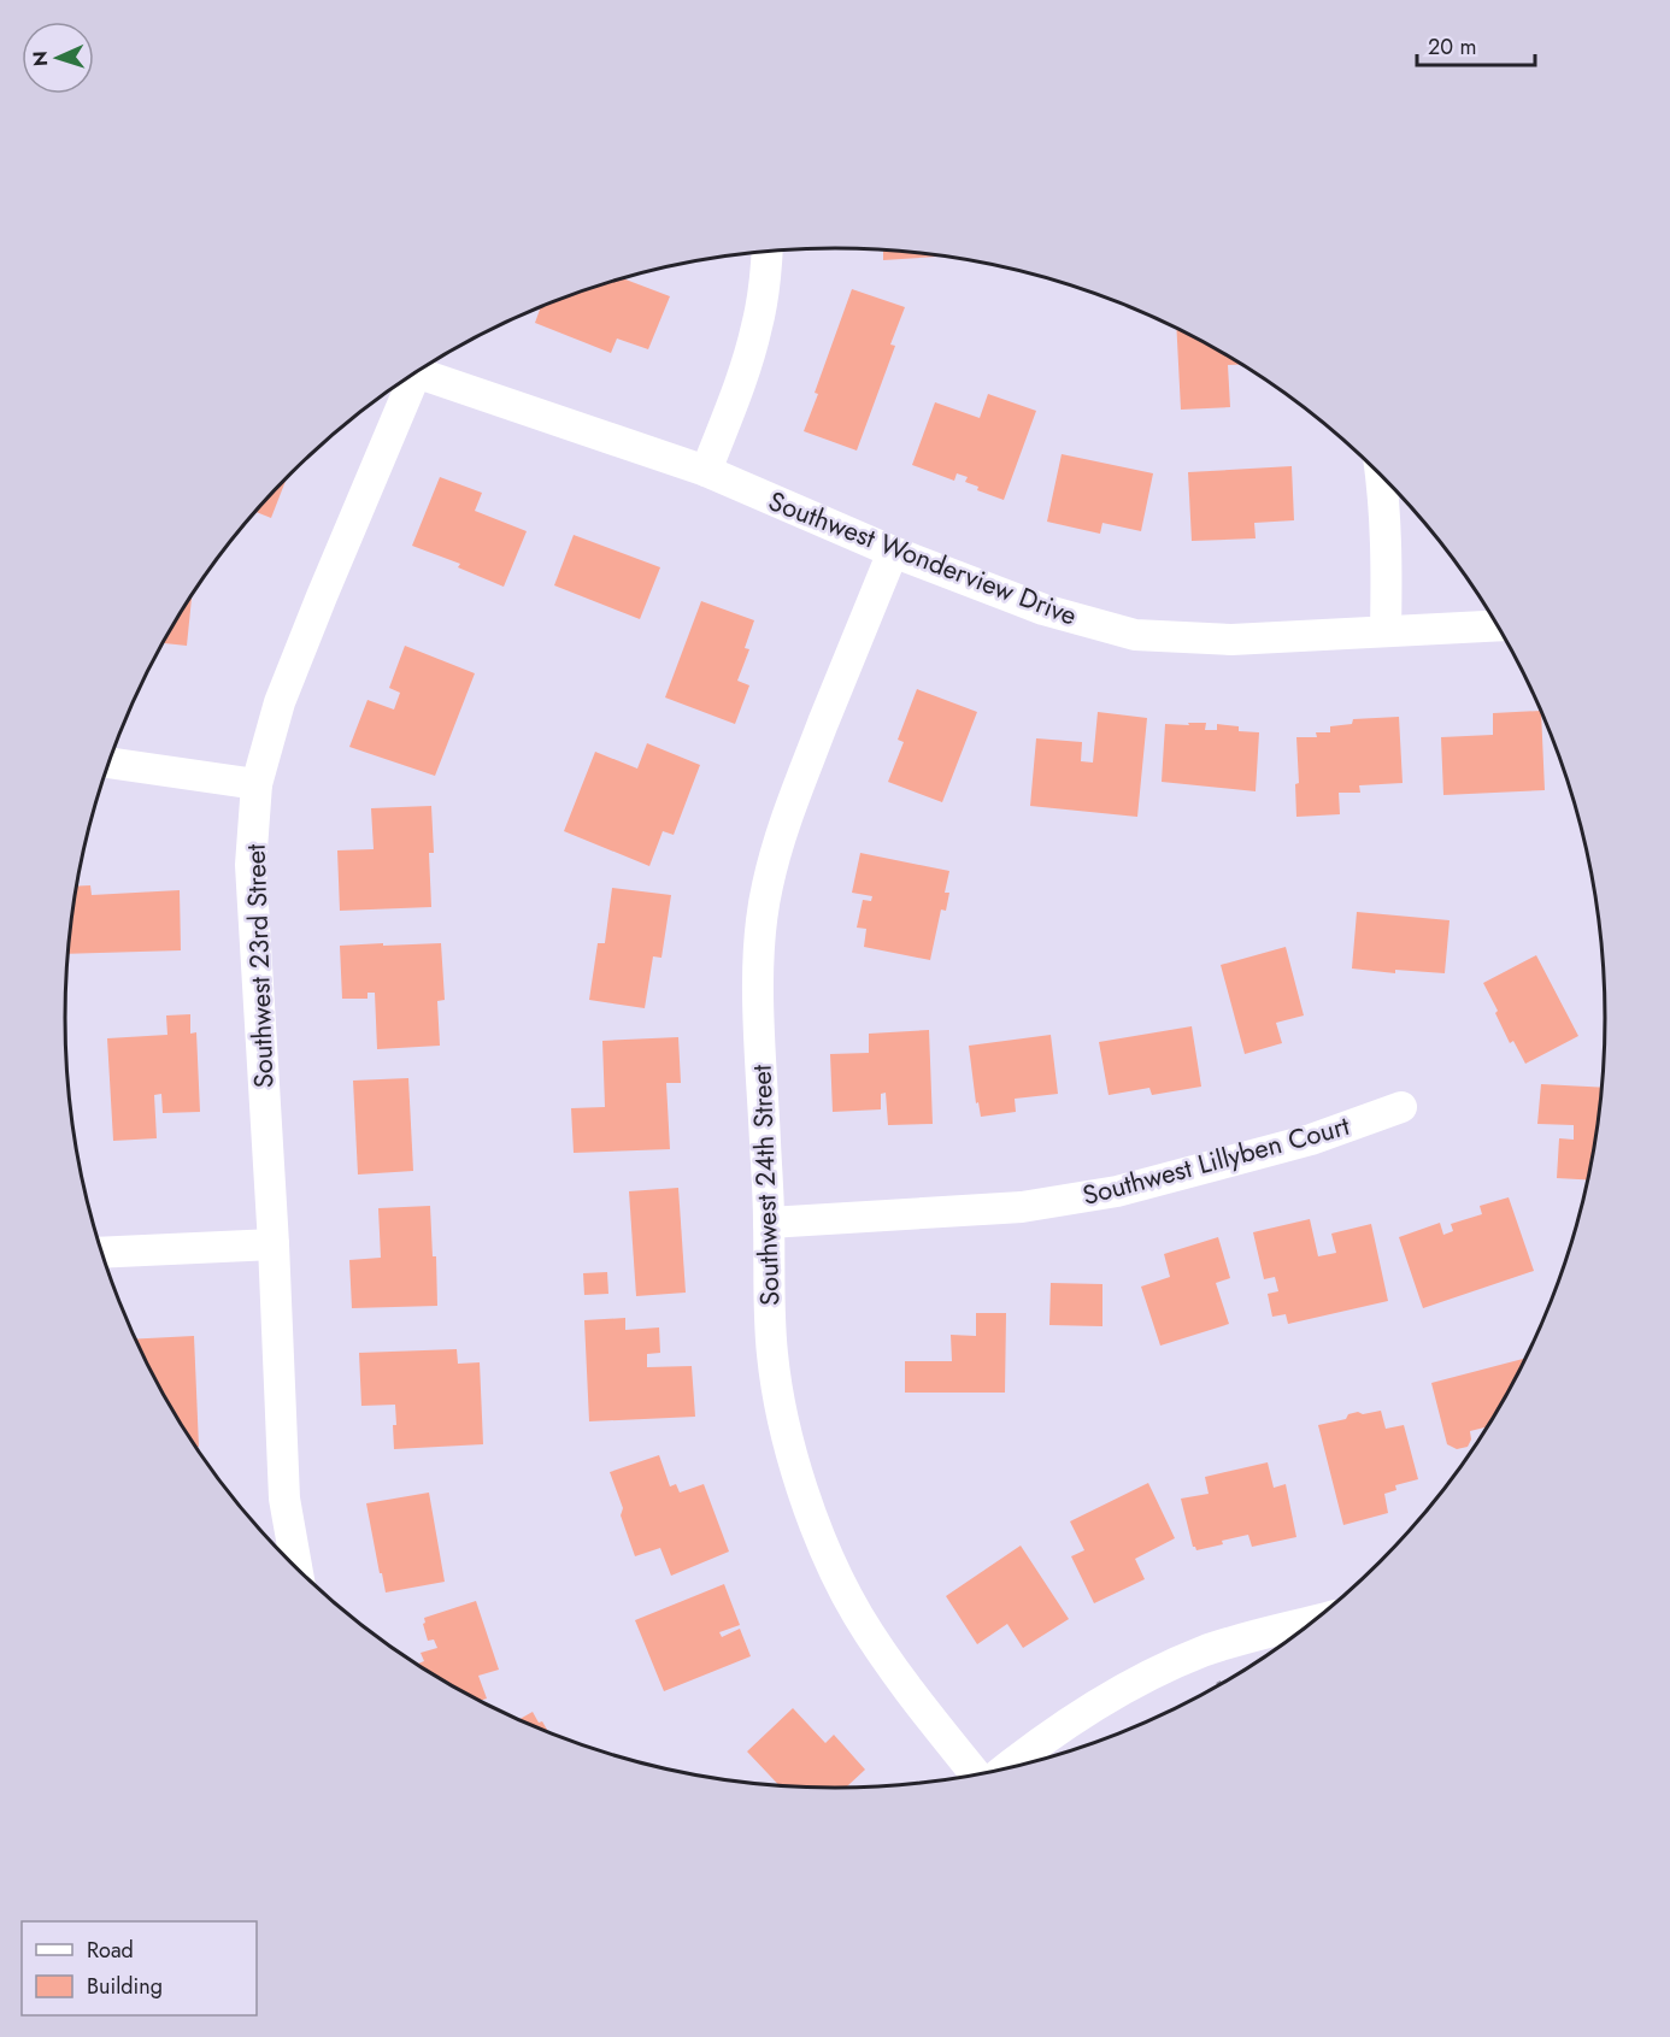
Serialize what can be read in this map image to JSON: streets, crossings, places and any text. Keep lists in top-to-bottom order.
{
  "streets": {
    "street": [
      "Southwest Wonderview Drive",
      "Southwest 23rd Street",
      "Southwest Lillyben Court",
      "Southwest 24th Street"
    ]
  },
  "crossings": [
    ["Southwest Wonderview Drive", "Southwest 24th Street"],
    ["Southwest Lillyben Court", "Southwest 24th Street"]
  ],
  "legend": ["Road", "Building"],
  "scale_bar": "20 m",
  "north": "left"
}
